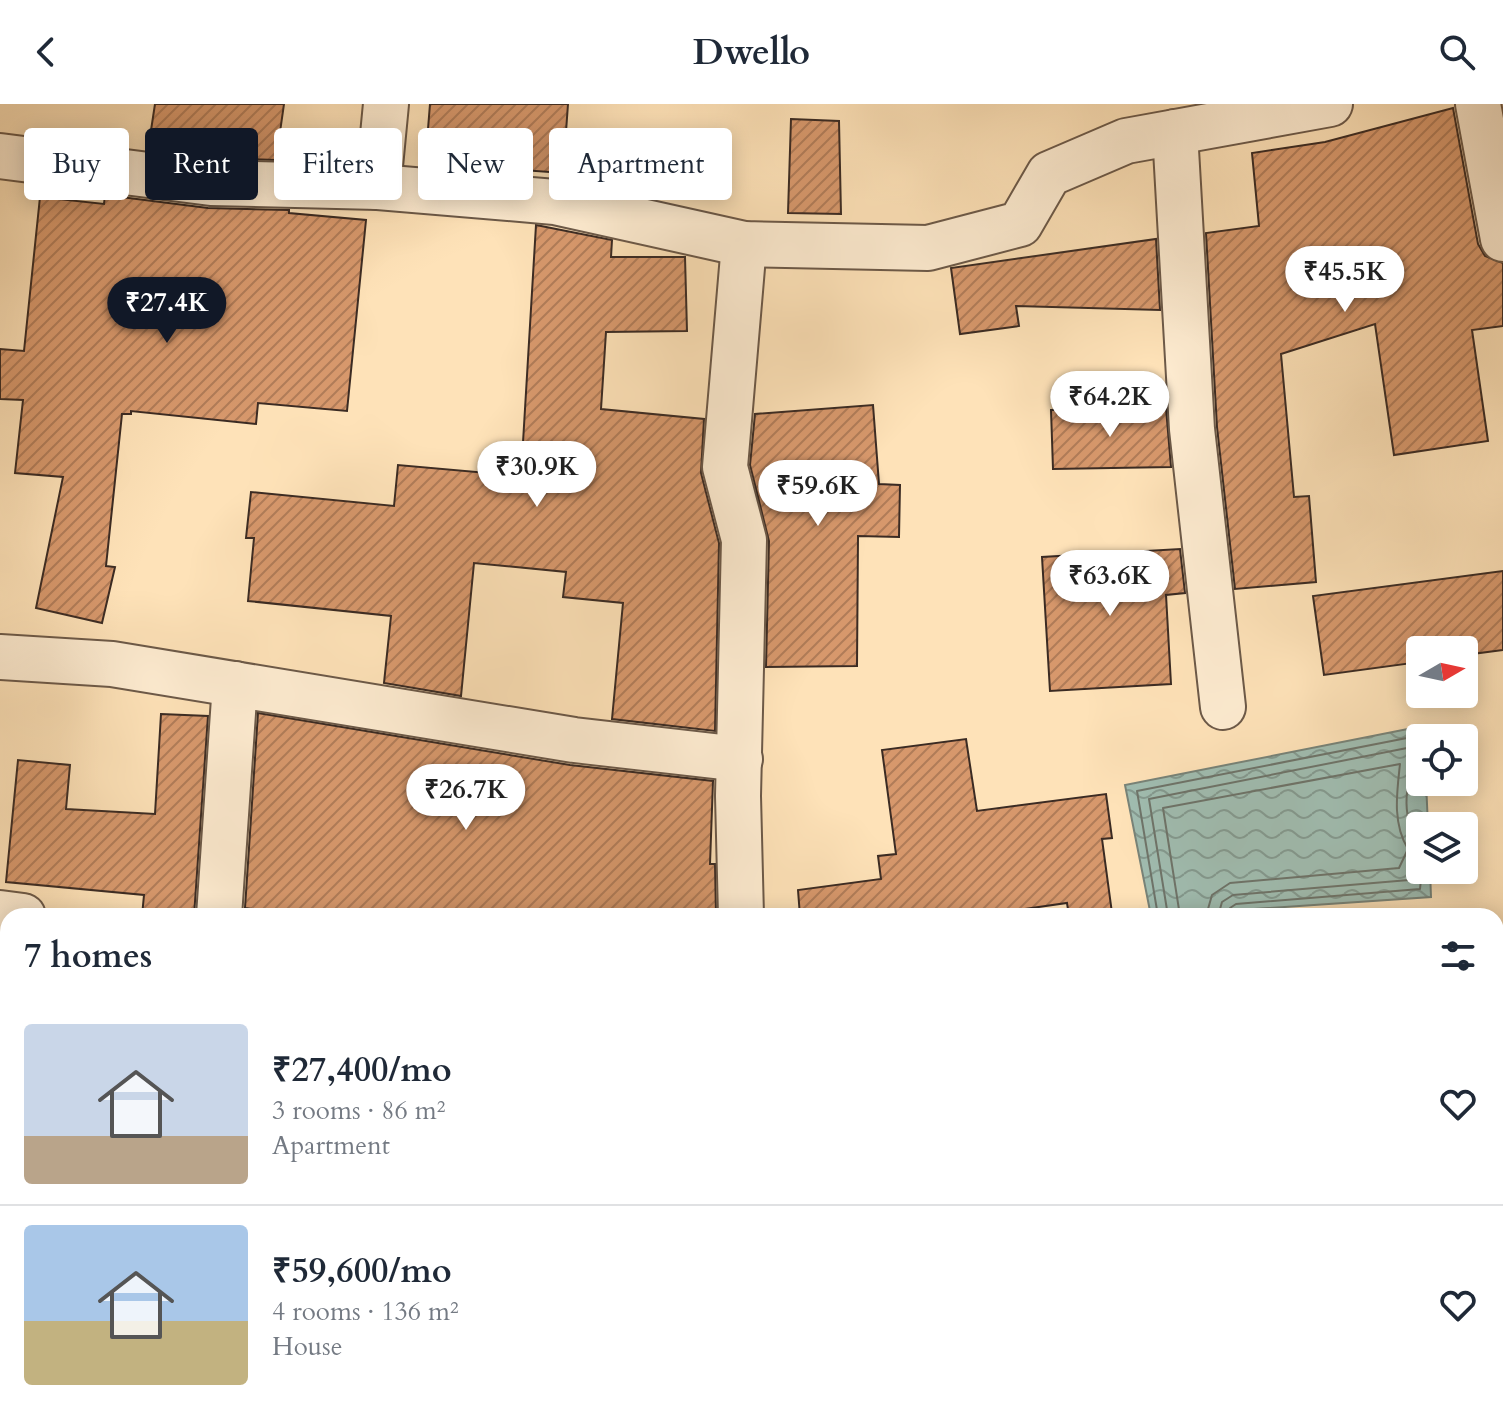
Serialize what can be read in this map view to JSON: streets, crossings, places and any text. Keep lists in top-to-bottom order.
{
  "north": "right",
  "page": {
    "header": "Dwello",
    "chip": [
      "Buy",
      "Rent",
      "Filters",
      "New",
      "Apartment"
    ],
    "price": [
      "₹45.5K",
      "₹27.4K",
      "₹64.2K",
      "₹30.9K",
      "₹59.6K",
      "₹63.6K",
      "₹26.7K"
    ],
    "heading": "7 homes",
    "list": [
      {
        "name": "₹27,400/mo",
        "note": "3 rooms · 86 m² · Apartment"
      },
      {
        "name": "₹59,600/mo",
        "note": "4 rooms · 136 m² · House"
      }
    ]
  }
}
